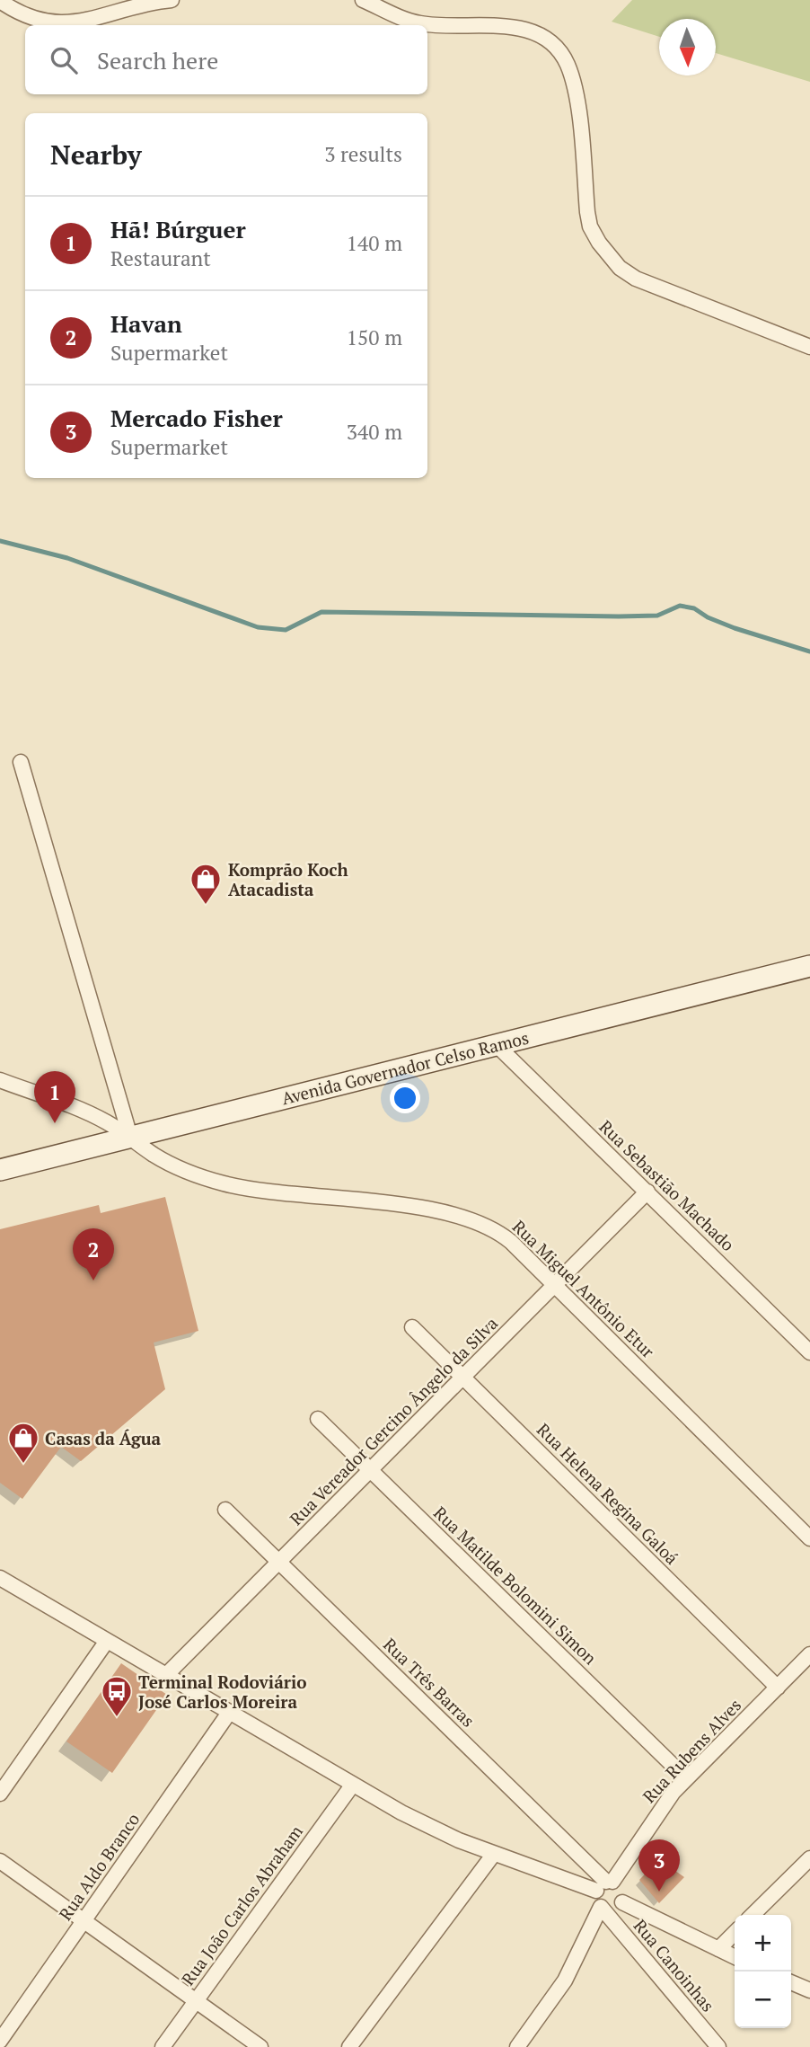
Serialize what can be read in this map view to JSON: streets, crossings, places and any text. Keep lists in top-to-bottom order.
{
  "streets": {
    "main road": ["Avenida Governador Celso Ramos"],
    "street": [
      "Rua Sebastião Machado",
      "Rua Miguel Antônio Etur",
      "Rua Vereador Gercino Ângelo da Silva",
      "Rua Helena Regina Galoá",
      "Rua Matilde Bolomini Simon",
      "Rua Três Barras",
      "Rua Rubens Alves",
      "Rua Aldo Branco",
      "Rua João Carlos Abraham",
      "Rua Canoinhas"
    ]
  },
  "crossings": [
    ["Avenida Governador Celso Ramos", "Rua Sebastião Machado"],
    ["Avenida Governador Celso Ramos", "Rua Miguel Antônio Etur"],
    ["Rua Sebastião Machado", "Rua Vereador Gercino Ângelo da Silva"],
    ["Rua Miguel Antônio Etur", "Rua Vereador Gercino Ângelo da Silva"],
    ["Rua Vereador Gercino Ângelo da Silva", "Rua Helena Regina Galoá"],
    ["Rua Vereador Gercino Ângelo da Silva", "Rua Matilde Bolomini Simon"],
    ["Rua Vereador Gercino Ângelo da Silva", "Rua Três Barras"],
    ["Rua Helena Regina Galoá", "Rua Rubens Alves"],
    ["Rua Matilde Bolomini Simon", "Rua Rubens Alves"],
    ["Rua Três Barras", "Rua Rubens Alves"],
    ["Rua Três Barras", "Rua Canoinhas"],
    ["Rua Rubens Alves", "Rua Canoinhas"]
  ],
  "places": {
    "shop": ["Komprão Koch Atacadista", "Casas da Água"],
    "bus stop": ["Terminal Rodoviário José Carlos Moreira"]
  },
  "north": "bottom",
  "page": {
    "search": "Search here",
    "heading": ["Nearby", "3 results"],
    "list": [
      {
        "mark": "1",
        "name": "Hã! Búrguer",
        "note": "Restaurant",
        "value": "140 m"
      },
      {
        "mark": "2",
        "name": "Havan",
        "note": "Supermarket",
        "value": "150 m"
      },
      {
        "mark": "3",
        "name": "Mercado Fisher",
        "note": "Supermarket",
        "value": "340 m"
      }
    ],
    "pins": ["1", "2", "3"],
    "map_buttons": ["+", "−"]
  }
}
